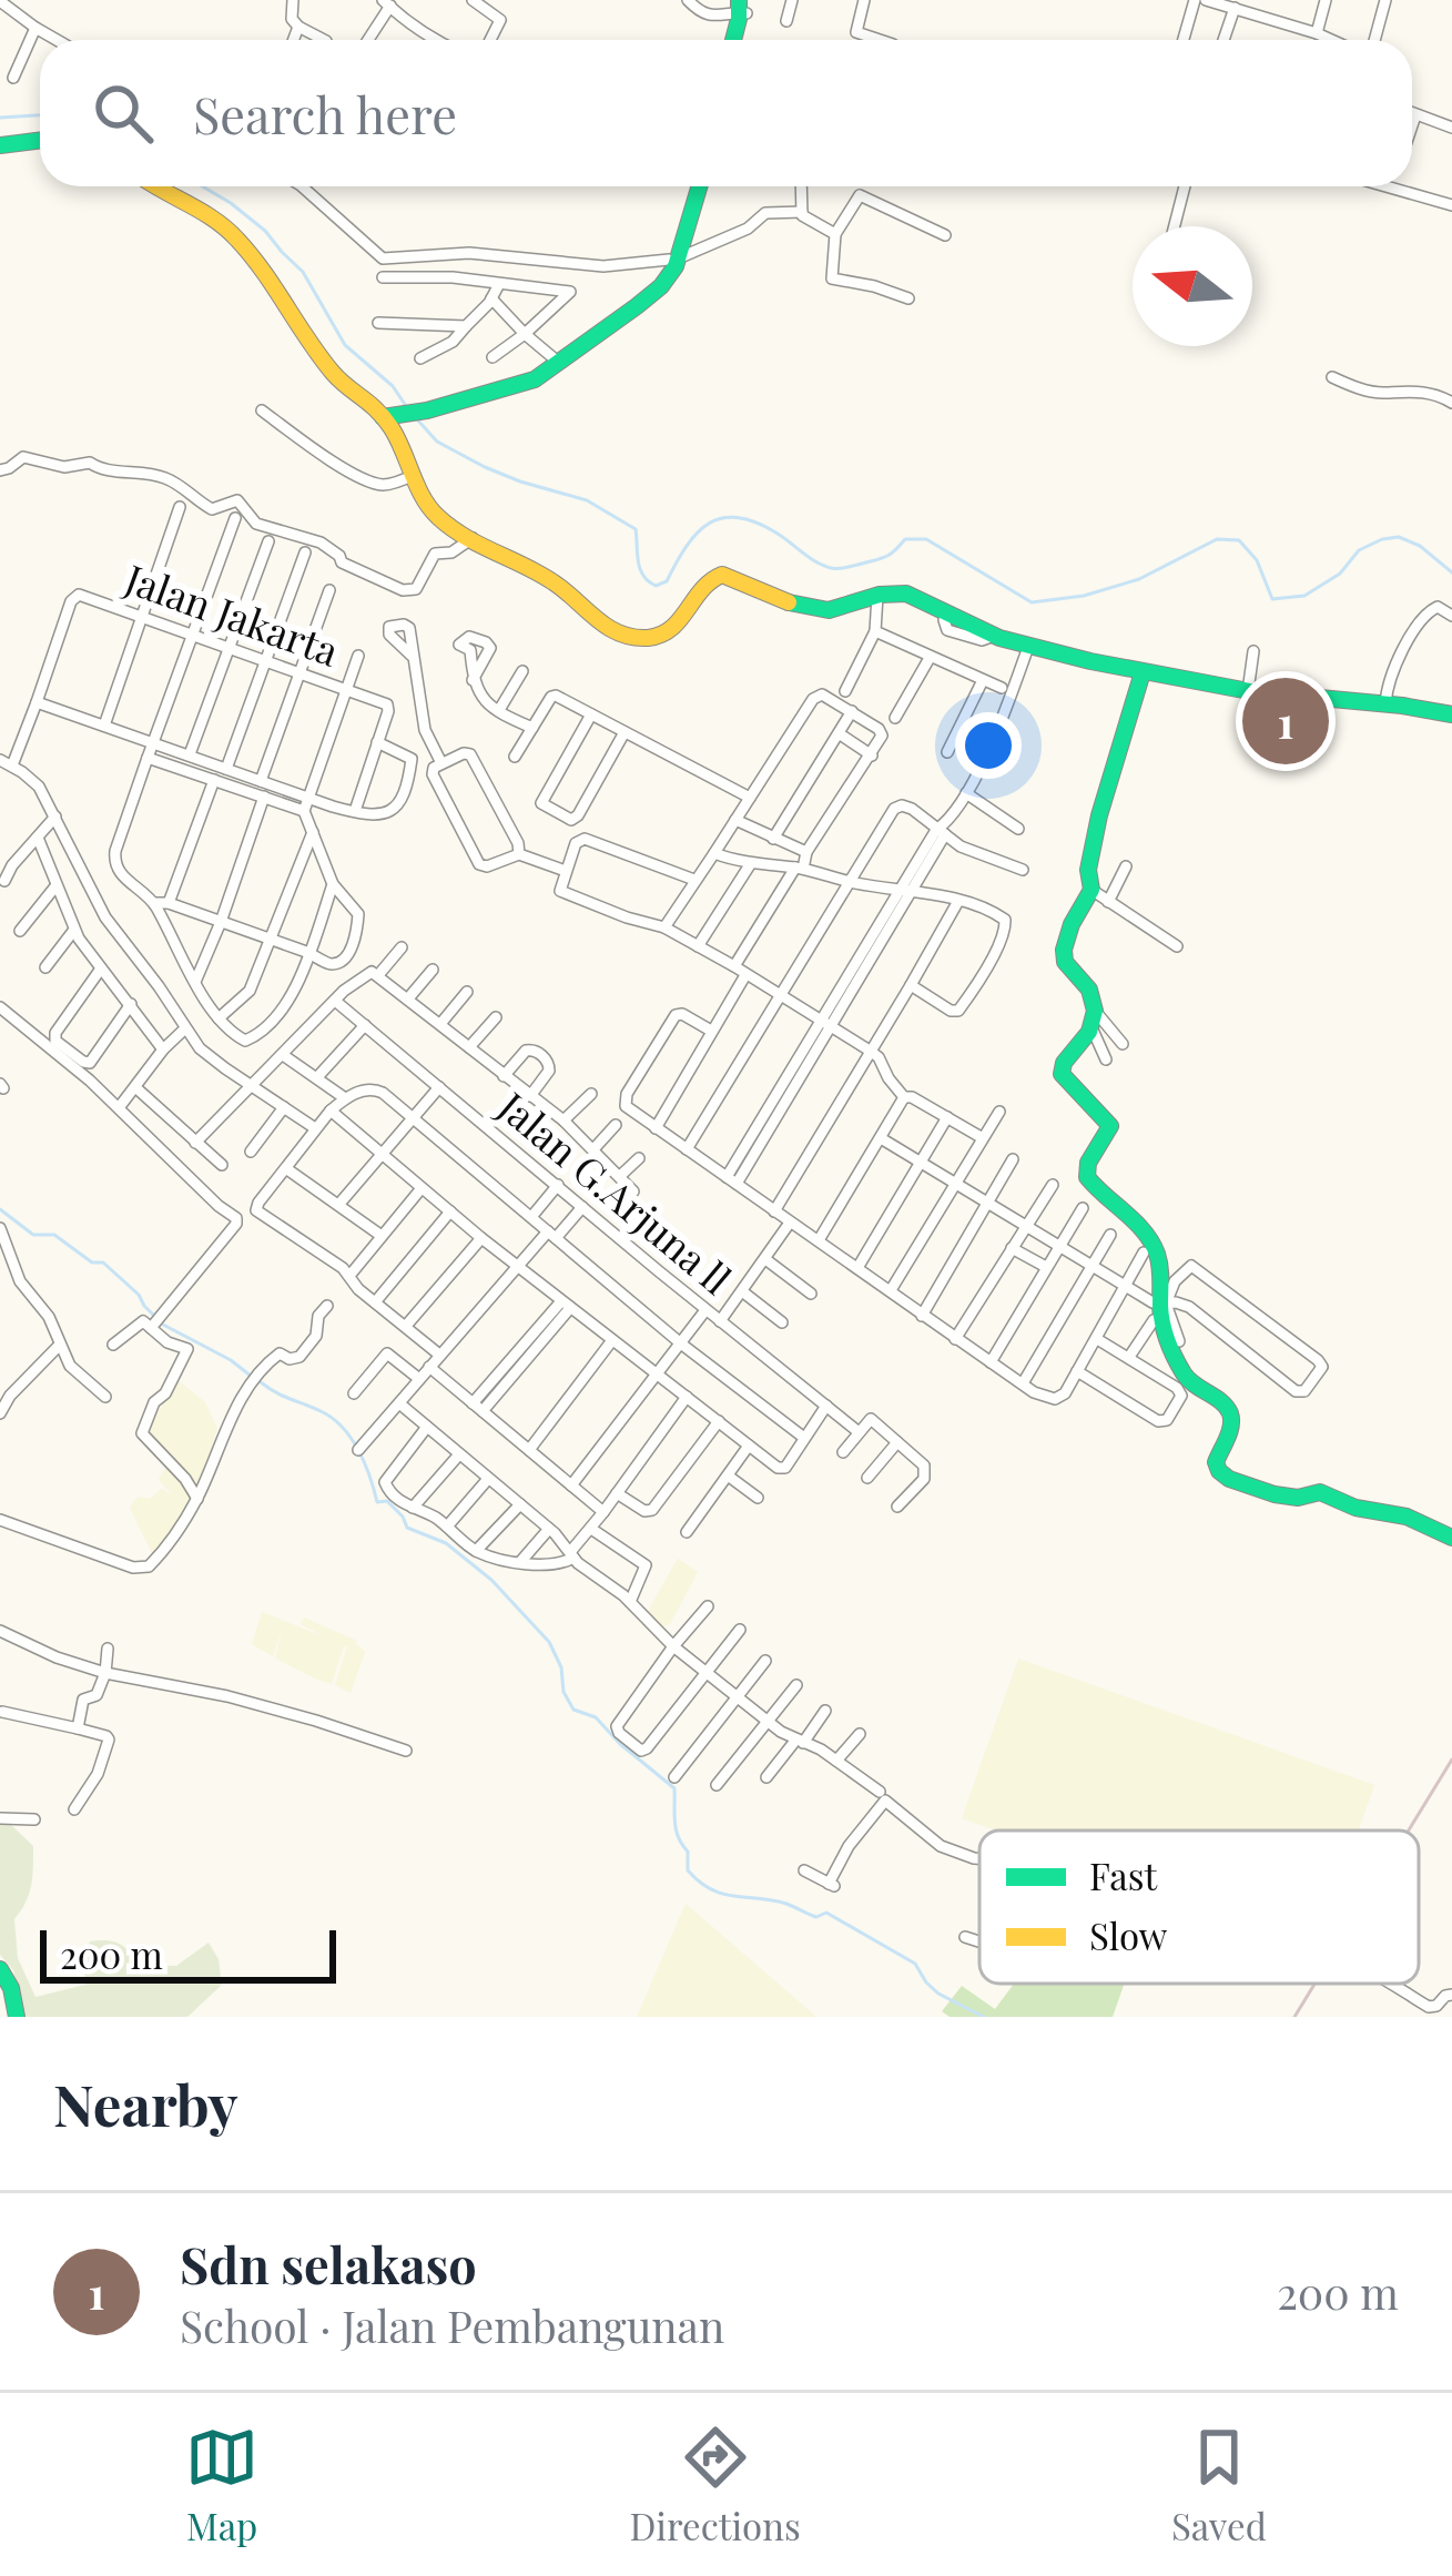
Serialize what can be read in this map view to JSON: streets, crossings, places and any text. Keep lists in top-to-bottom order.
{
  "streets": {
    "street": ["Jalan Jakarta", "Jalan G.Arjuna ll"]
  },
  "legend": ["Fast", "Slow"],
  "scale_bar": "200 m",
  "north": "left",
  "page": {
    "search": "Search here",
    "pins": "1",
    "scale": "200 m",
    "heading": "Nearby",
    "list": [
      {
        "mark": "1",
        "name": "Sdn selakaso",
        "note": "School · Jalan Pembangunan",
        "value": "200 m"
      }
    ],
    "nav": ["Map", "Directions", "Saved"]
  }
}
